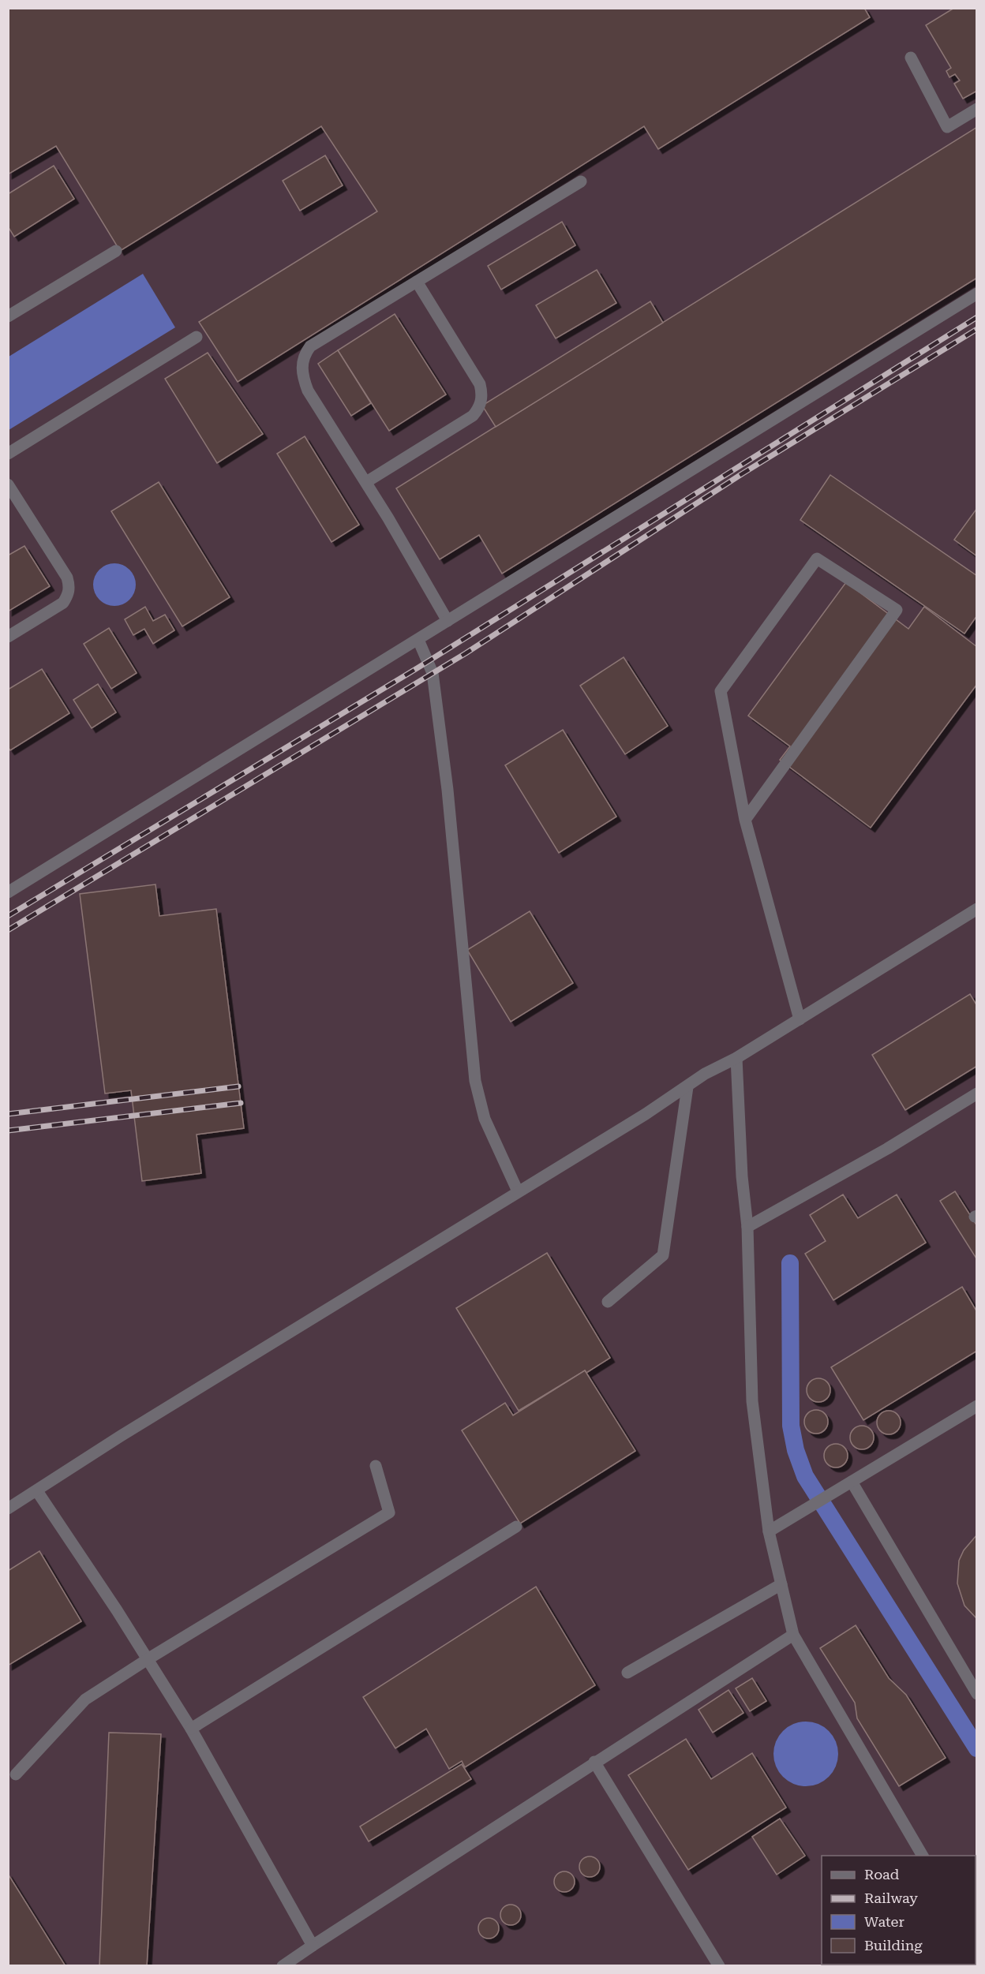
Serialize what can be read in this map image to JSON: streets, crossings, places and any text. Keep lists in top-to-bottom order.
{
  "legend": [
    "Road",
    "Railway",
    "Water",
    "Building"
  ]
}
